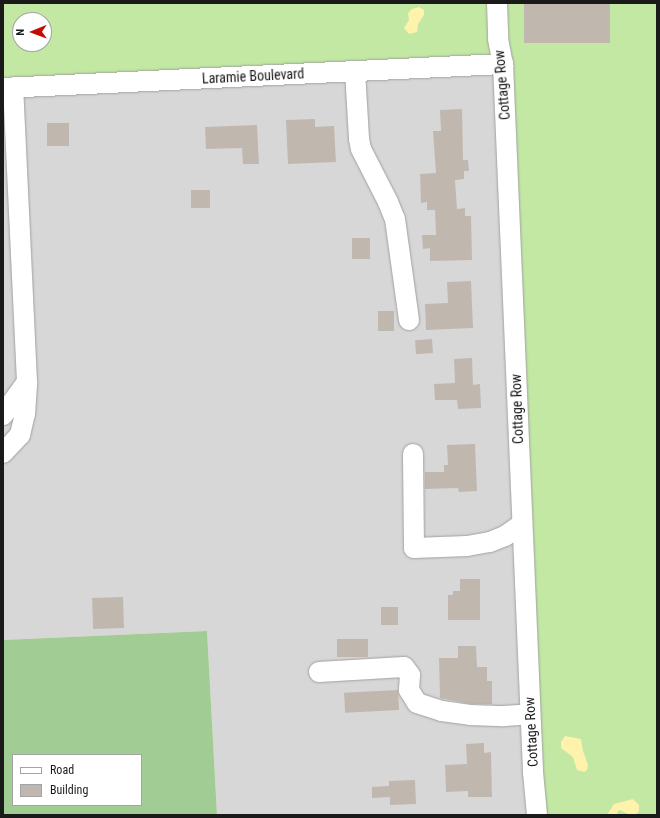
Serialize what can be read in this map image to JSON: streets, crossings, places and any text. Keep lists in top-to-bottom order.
{
  "streets": {
    "street": ["Laramie Boulevard", "Cottage Row"]
  },
  "crossings": [
    ["Laramie Boulevard", "Cottage Row"]
  ],
  "legend": ["Road", "Building"],
  "north": "left"
}
